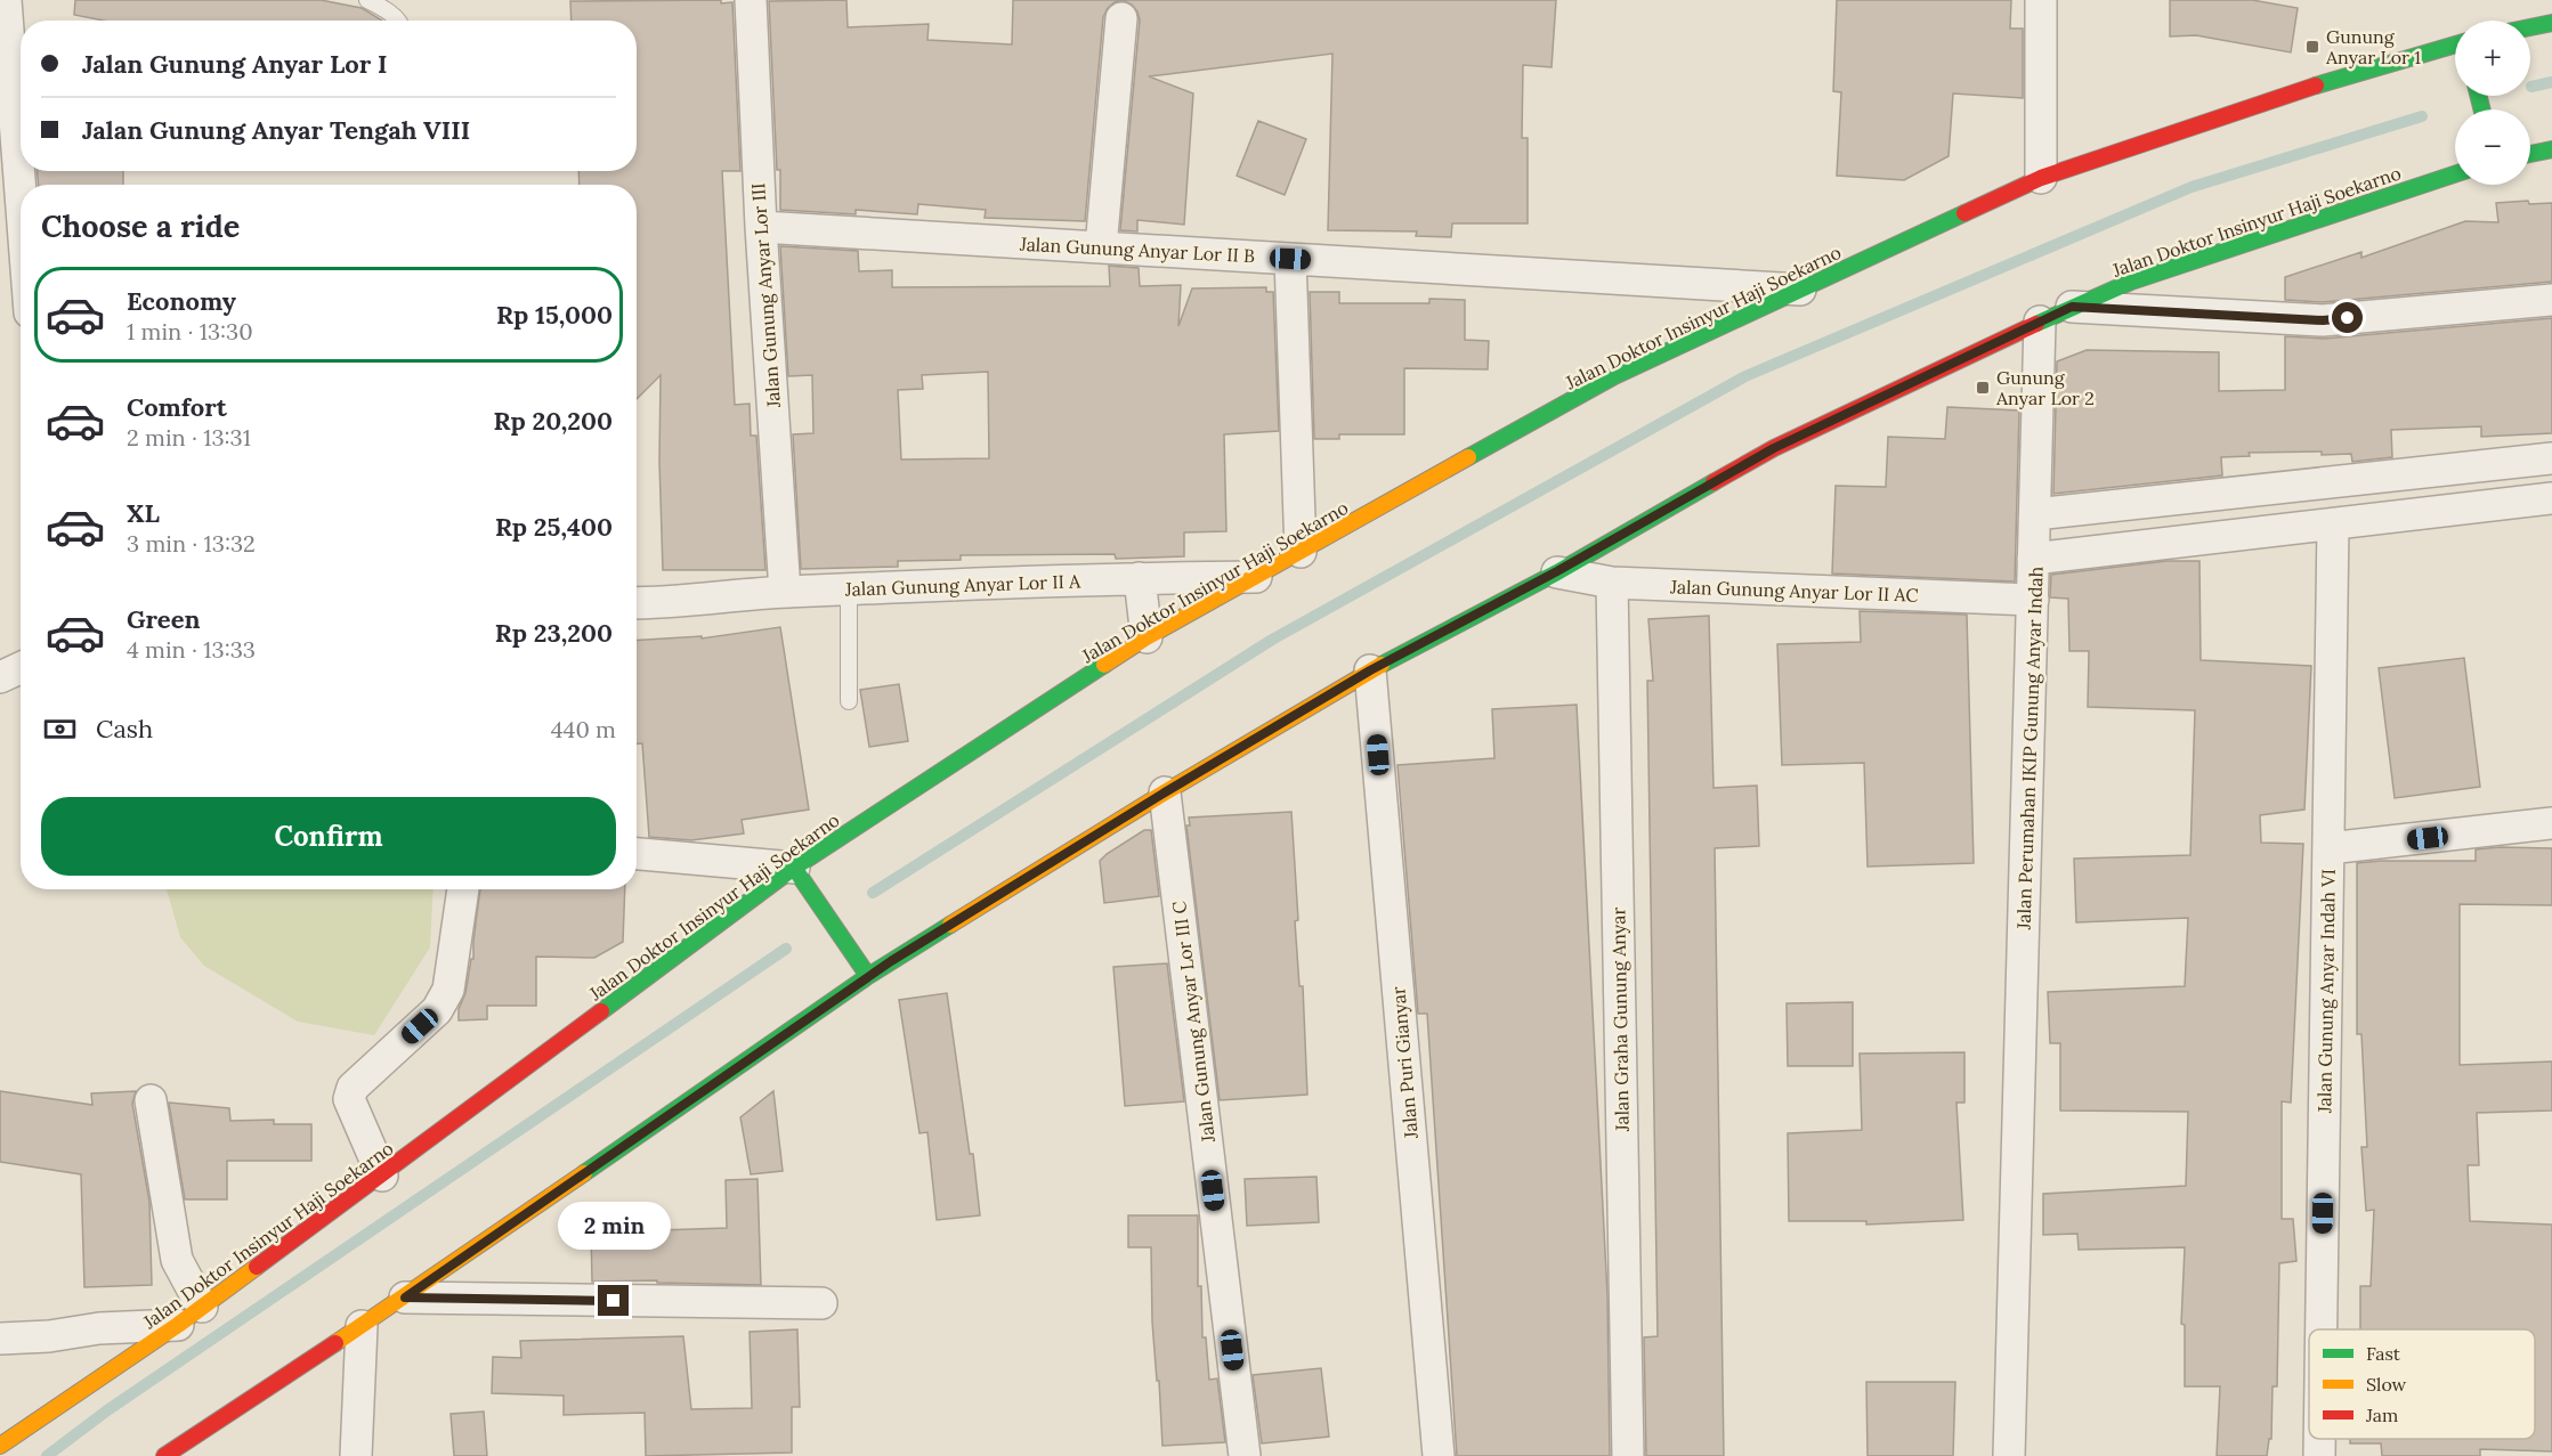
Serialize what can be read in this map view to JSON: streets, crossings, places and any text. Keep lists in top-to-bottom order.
{
  "streets": {
    "main road": ["Jalan Doktor Insinyur Haji Soekarno"],
    "street": [
      "Jalan Gunung Anyar Lor II B",
      "Jalan Gunung Anyar Lor III",
      "Jalan Gunung Anyar Lor II A",
      "Jalan Gunung Anyar Lor II AC",
      "Jalan Perumahan IKIP Gunung Anyar Indah",
      "Jalan Gunung Anyar Indah VI",
      "Jalan Graha Gunung Anyar",
      "Jalan Gunung Anyar Lor III C",
      "Jalan Puri Gianyar"
    ]
  },
  "crossings": [
    ["Jalan Doktor Insinyur Haji Soekarno", "Jalan Gunung Anyar Lor II B"],
    ["Jalan Doktor Insinyur Haji Soekarno", "Jalan Gunung Anyar Lor II A"],
    ["Jalan Doktor Insinyur Haji Soekarno", "Jalan Gunung Anyar Lor II AC"],
    ["Jalan Doktor Insinyur Haji Soekarno", "Jalan Gunung Anyar Lor III C"],
    ["Jalan Doktor Insinyur Haji Soekarno", "Jalan Puri Gianyar"],
    ["Jalan Gunung Anyar Lor II B", "Jalan Gunung Anyar Lor III"],
    ["Jalan Gunung Anyar Lor III", "Jalan Gunung Anyar Lor II A"],
    ["Jalan Gunung Anyar Lor II AC", "Jalan Perumahan IKIP Gunung Anyar Indah"],
    ["Jalan Gunung Anyar Lor II AC", "Jalan Graha Gunung Anyar"],
    ["Jalan Perumahan IKIP Gunung Anyar Indah", "Jalan Gunung Anyar Indah VI"]
  ],
  "places": {
    "transit": ["Gunung Anyar Lor 1", "Gunung Anyar Lor 2"]
  },
  "legend": ["Fast", "Slow", "Jam"],
  "page": {
    "map_buttons": ["+", "−"],
    "banner": ["Jalan Gunung Anyar Lor I", "Jalan Gunung Anyar Tengah VIII"],
    "heading": "Choose a ride",
    "list": [
      {
        "name": "Economy",
        "note": "1 min · 13:30",
        "value": "Rp 15,000"
      },
      {
        "name": "Comfort",
        "note": "2 min · 13:31",
        "value": "Rp 20,200"
      },
      {
        "name": "XL",
        "note": "3 min · 13:32",
        "value": "Rp 25,400"
      },
      {
        "name": "Green",
        "note": "4 min · 13:33",
        "value": "Rp 23,200"
      }
    ],
    "pay": ["Cash", "440 m"],
    "buttons": "Confirm",
    "bubble": "2 min"
  }
}
